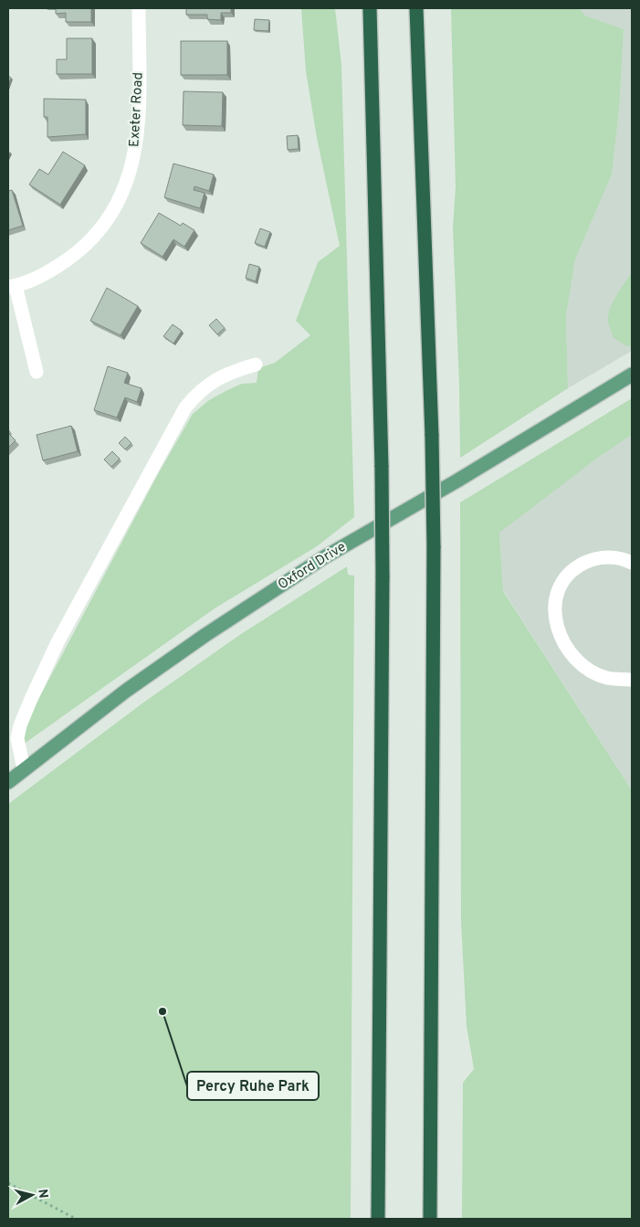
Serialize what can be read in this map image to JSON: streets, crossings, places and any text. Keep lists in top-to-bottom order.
{
  "streets": {
    "main road": ["Oxford Drive"],
    "street": ["Exeter Road"]
  },
  "places": ["Percy Ruhe Park"],
  "north": "right"
}
